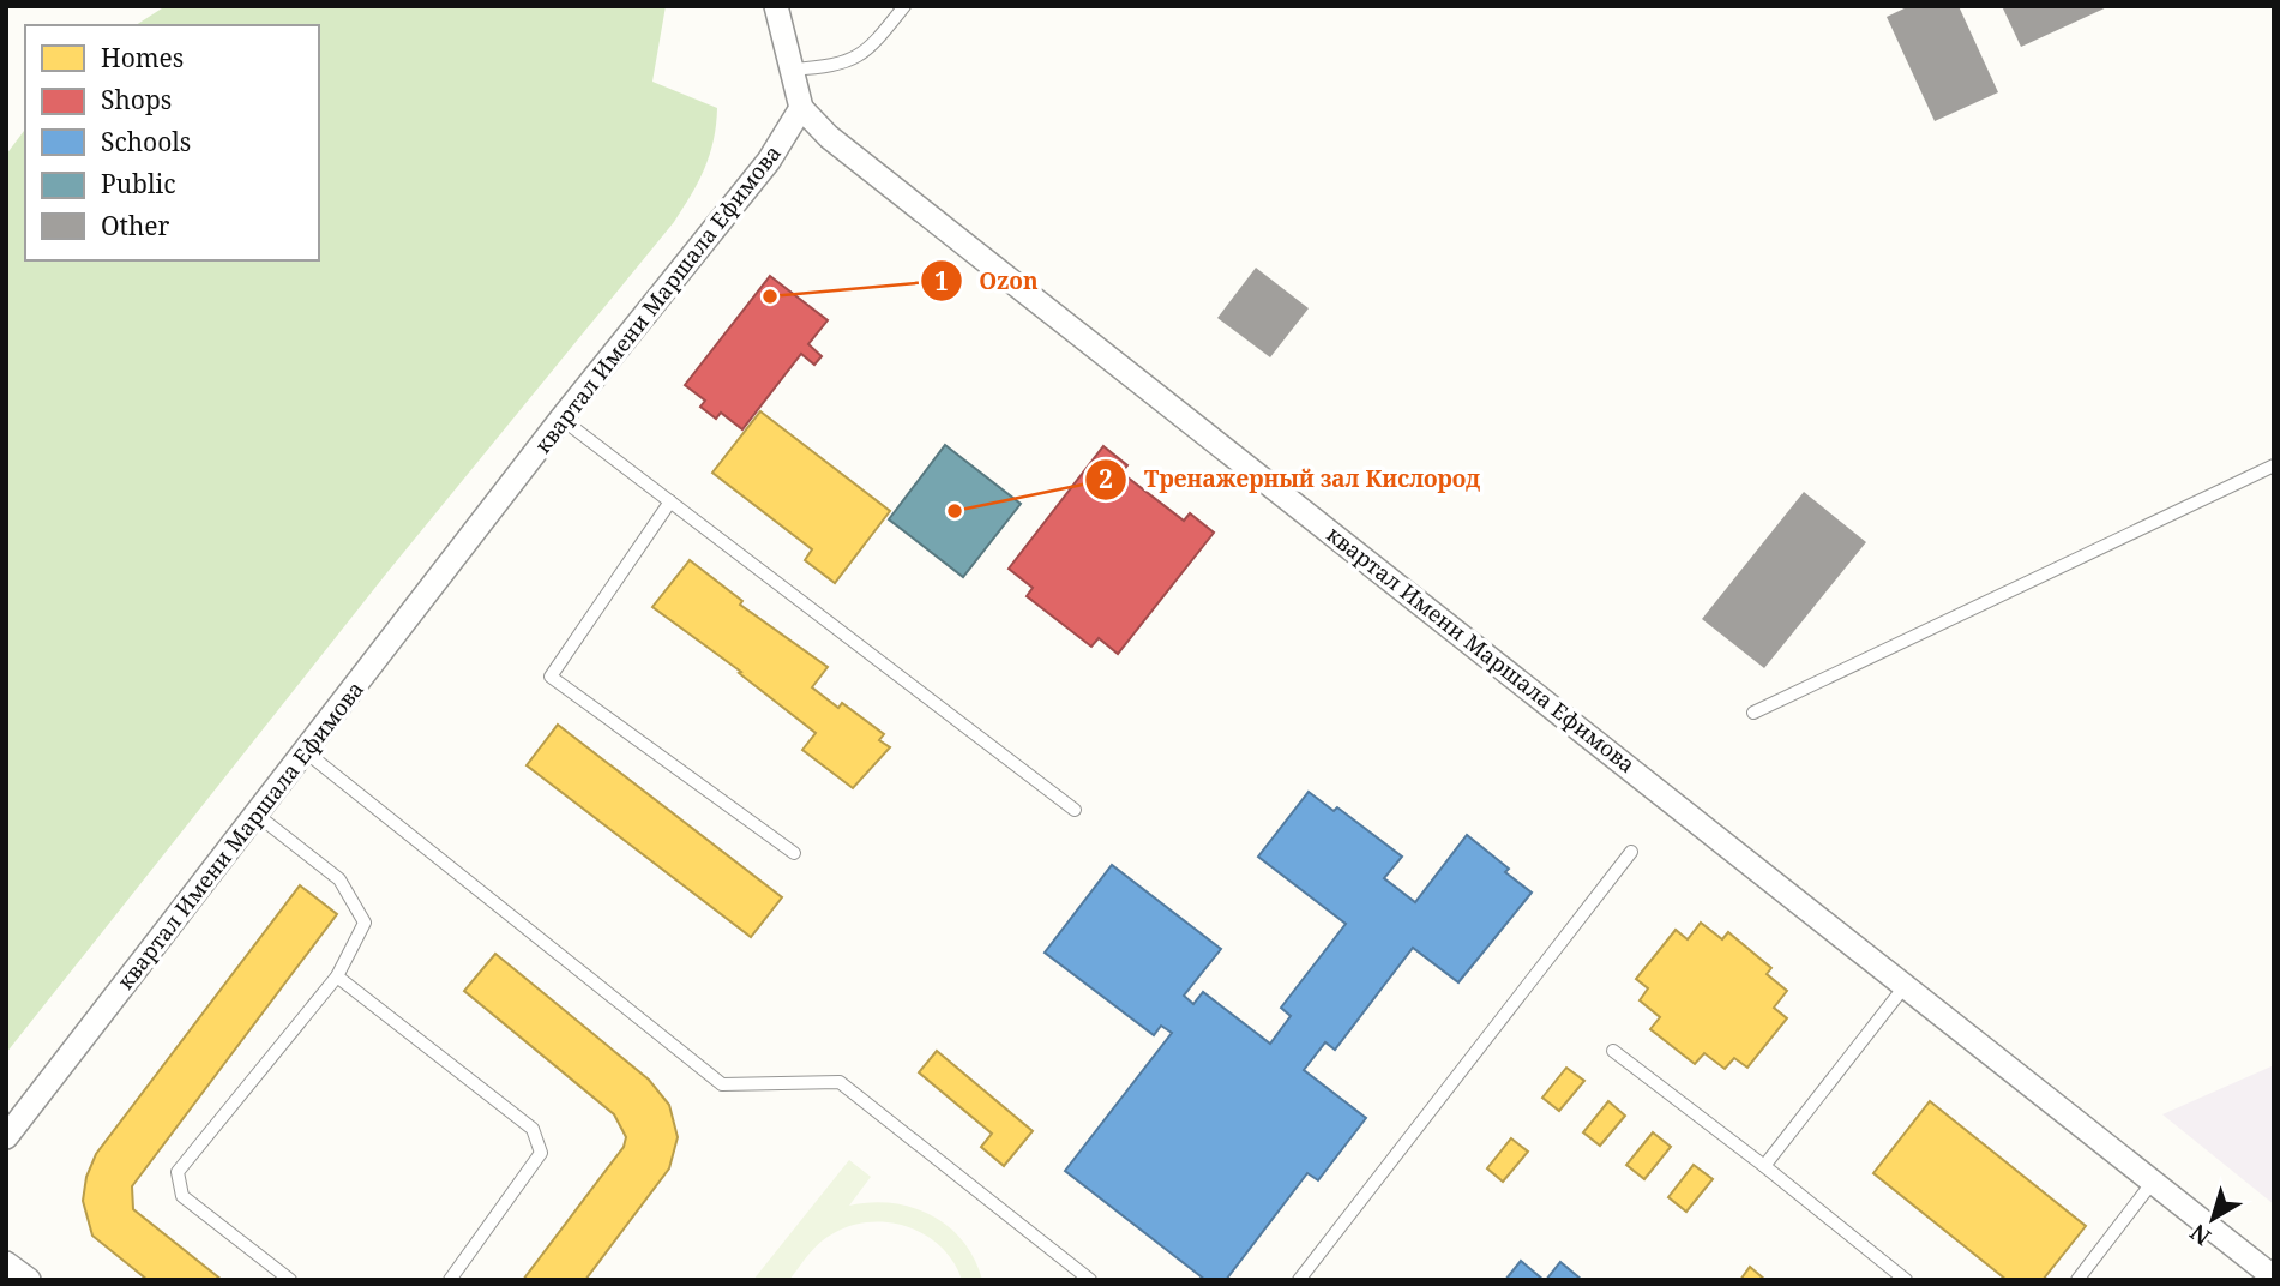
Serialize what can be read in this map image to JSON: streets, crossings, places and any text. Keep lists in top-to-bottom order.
{
  "streets": {
    "street": ["квартал Имени Маршала Ефимова"]
  },
  "places": ["Ozon", "Тренажерный зал Кислород"],
  "legend": [
    "Homes",
    "Shops",
    "Schools",
    "Public",
    "Other"
  ],
  "north": "bottom left"
}
